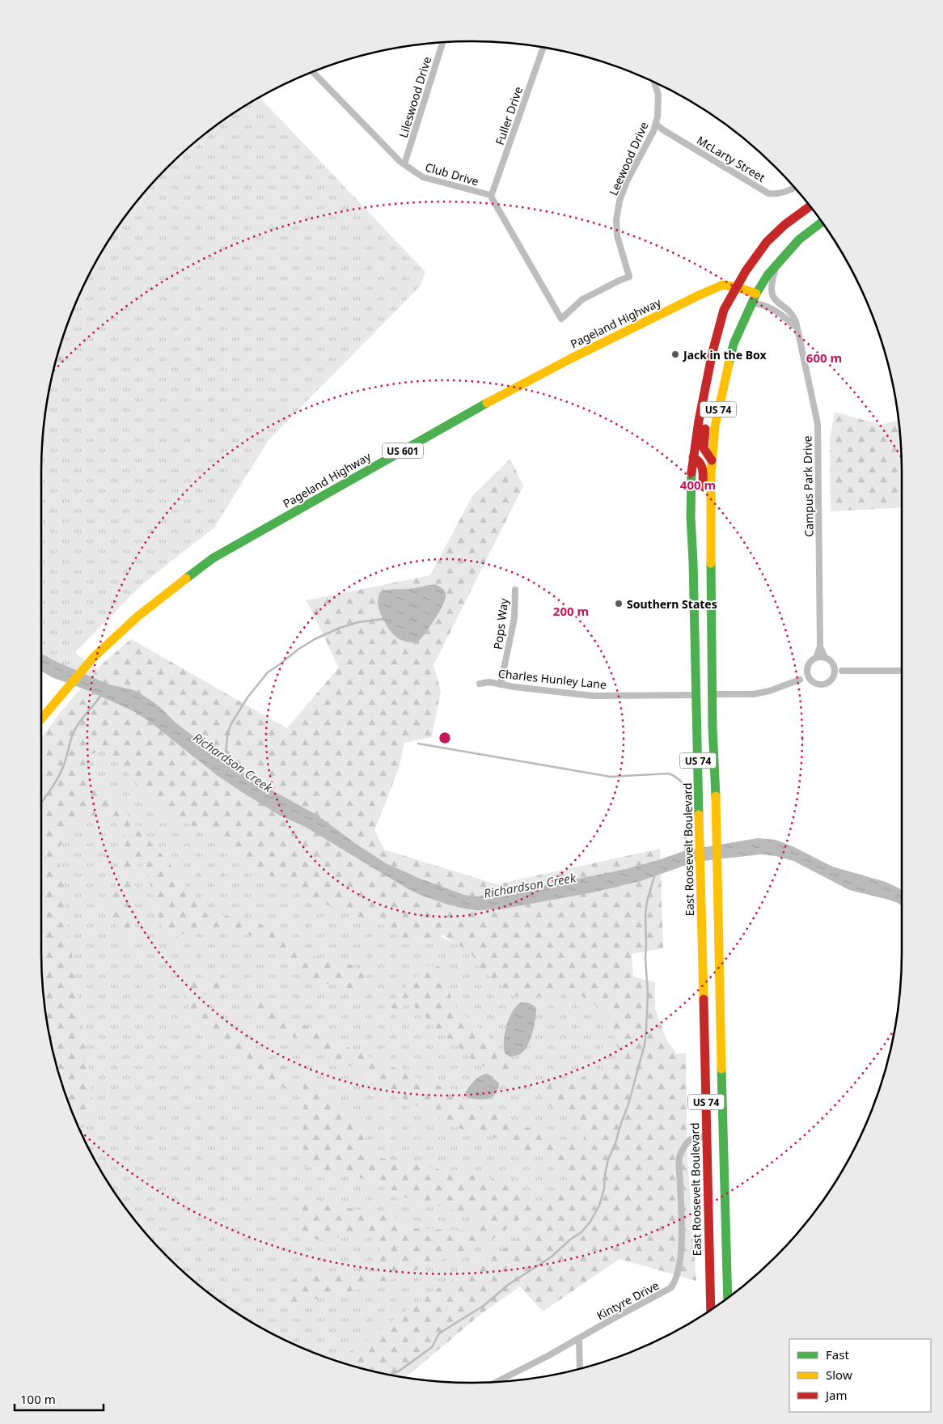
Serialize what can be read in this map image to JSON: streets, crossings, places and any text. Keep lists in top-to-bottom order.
{
  "streets": {
    "highway": [
      "Pageland Highway",
      "US 74",
      "US 601",
      "East Roosevelt Boulevard"
    ],
    "street": [
      "Lileswood Drive",
      "Fuller Drive",
      "Leewood Drive",
      "McLarty Street",
      "Club Drive",
      "Campus Park Drive",
      "Pops Way",
      "Charles Hunley Lane",
      "Kintyre Drive"
    ]
  },
  "crossings": [
    ["Lileswood Drive", "Club Drive"],
    ["Fuller Drive", "Leewood Drive"],
    ["Fuller Drive", "Club Drive"],
    ["Leewood Drive", "McLarty Street"],
    ["Leewood Drive", "Club Drive"],
    ["Pageland Highway", "US 74"],
    ["Pageland Highway", "East Roosevelt Boulevard"],
    ["US 74", "Campus Park Drive"],
    ["Pops Way", "Charles Hunley Lane"],
    ["Charles Hunley Lane", "East Roosevelt Boulevard"],
    ["East Roosevelt Boulevard", "Kintyre Drive"]
  ],
  "water": ["Richardson Creek"],
  "places": ["Jack in the Box", "Southern States"],
  "legend": ["Fast", "Slow", "Jam"],
  "scale_bar": "100 m",
  "rings": ["600 m", "400 m", "200 m"]
}
